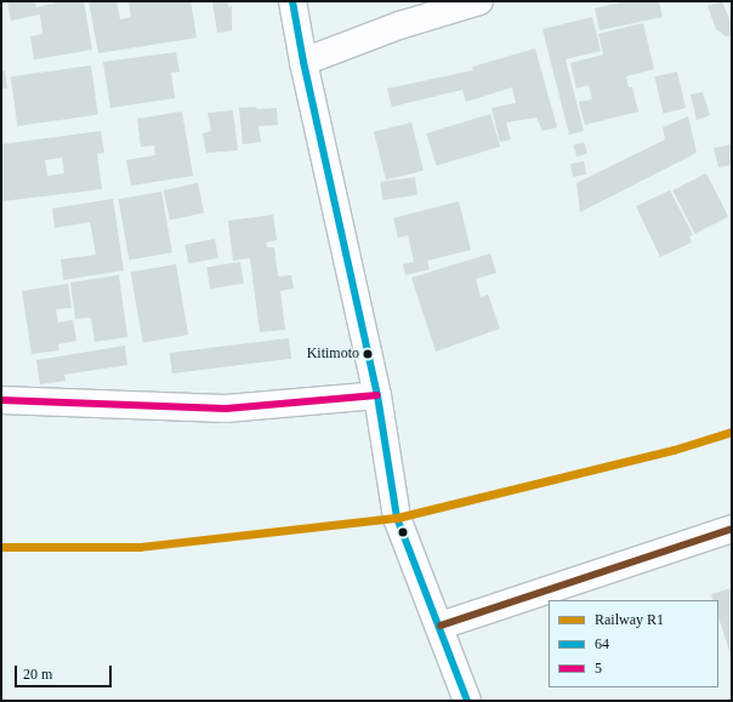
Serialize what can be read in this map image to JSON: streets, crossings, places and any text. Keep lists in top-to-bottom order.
{
  "places": ["Kitimoto"],
  "lines": ["transit line 64", "transit line 5", "rail line R1"],
  "legend": ["Railway R1", "64", "5"],
  "scale_bar": "20 m"
}
